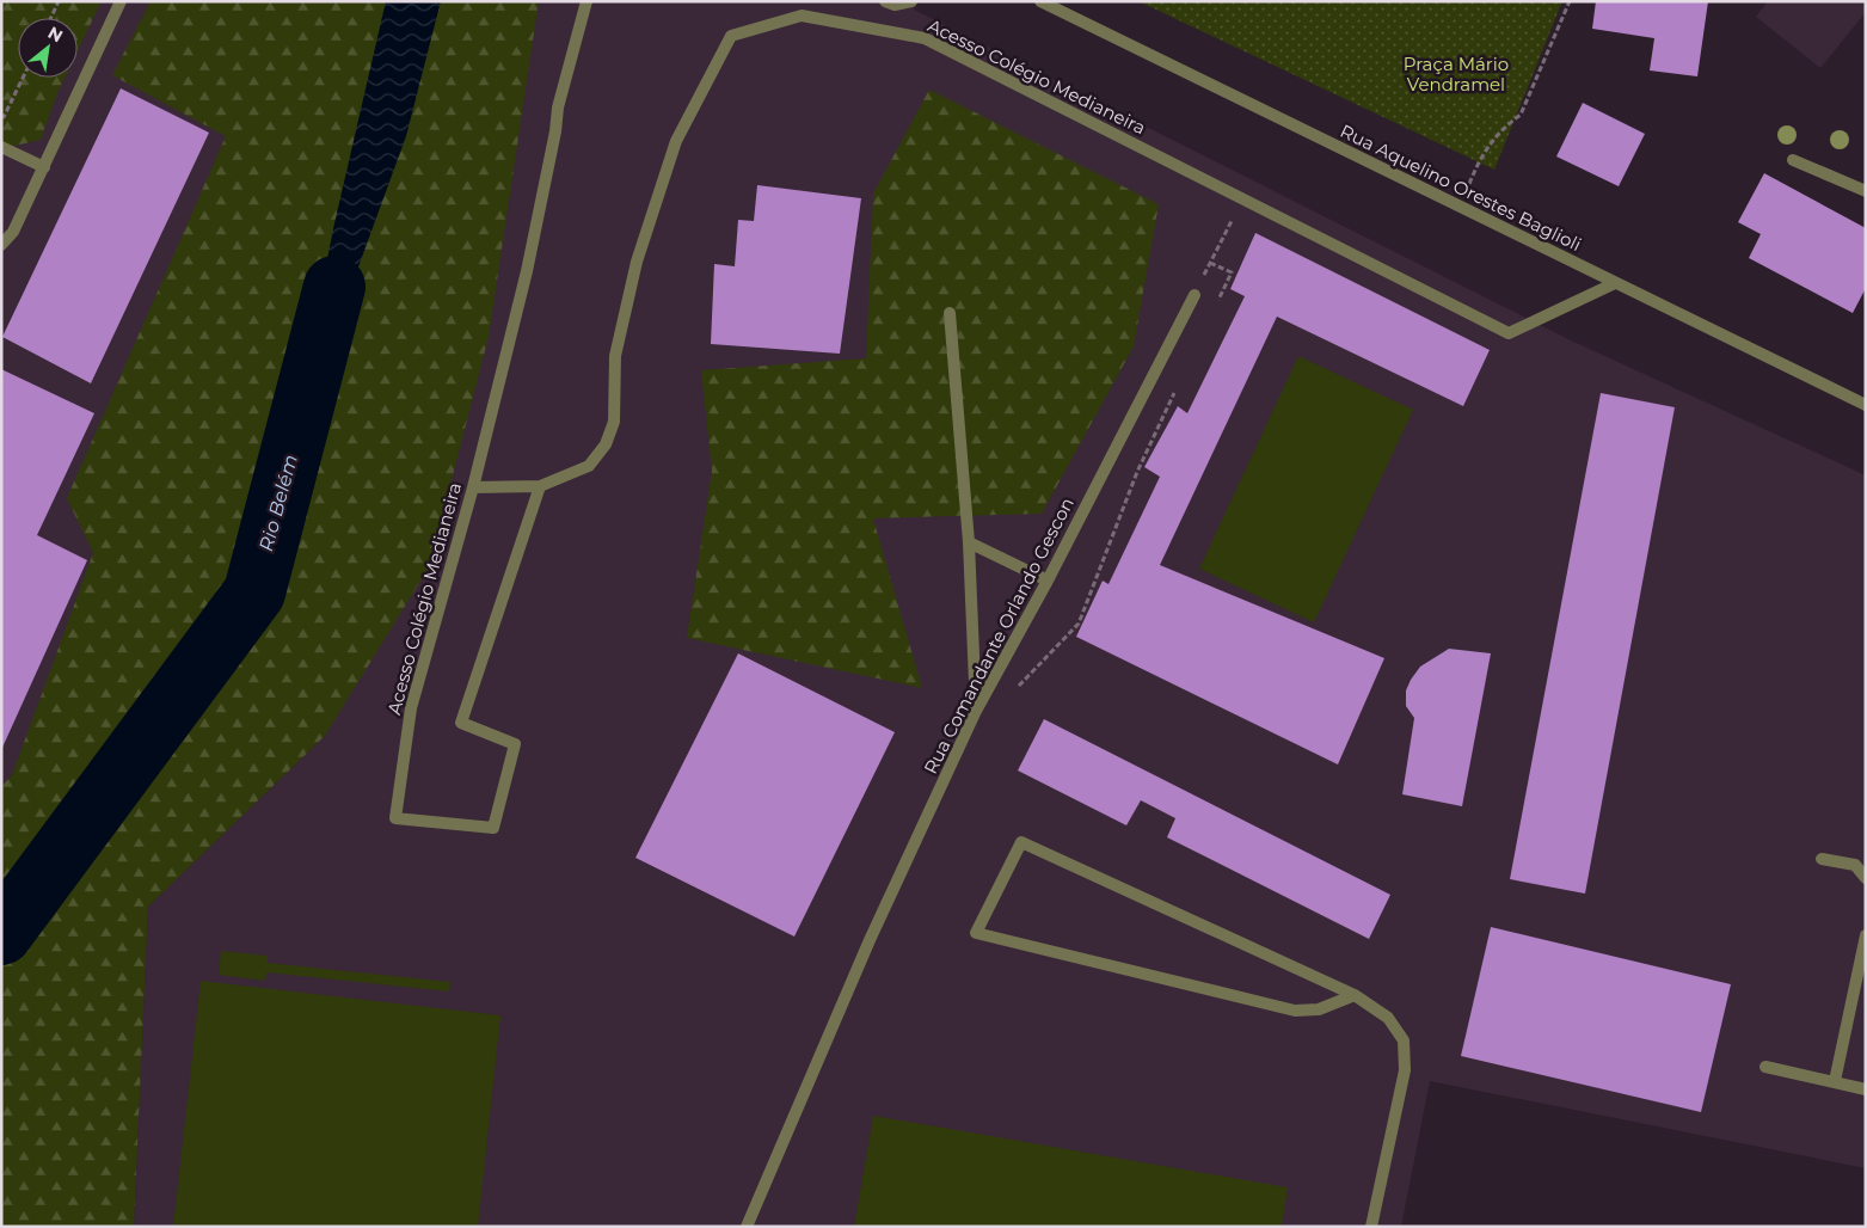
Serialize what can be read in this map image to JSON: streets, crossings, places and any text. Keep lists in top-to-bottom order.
{
  "streets": {
    "street": ["Acesso Colégio Medianeira", "Rua Aquelino Orestes Baglioli", "Rua Comandante Orlando Gescon"]
  },
  "crossings": [
    ["Acesso Colégio Medianeira", "Rua Aquelino Orestes Baglioli"]
  ],
  "water": ["Rio Belém"],
  "parks": ["Praça Mário Vendramel"],
  "north": "top right"
}
